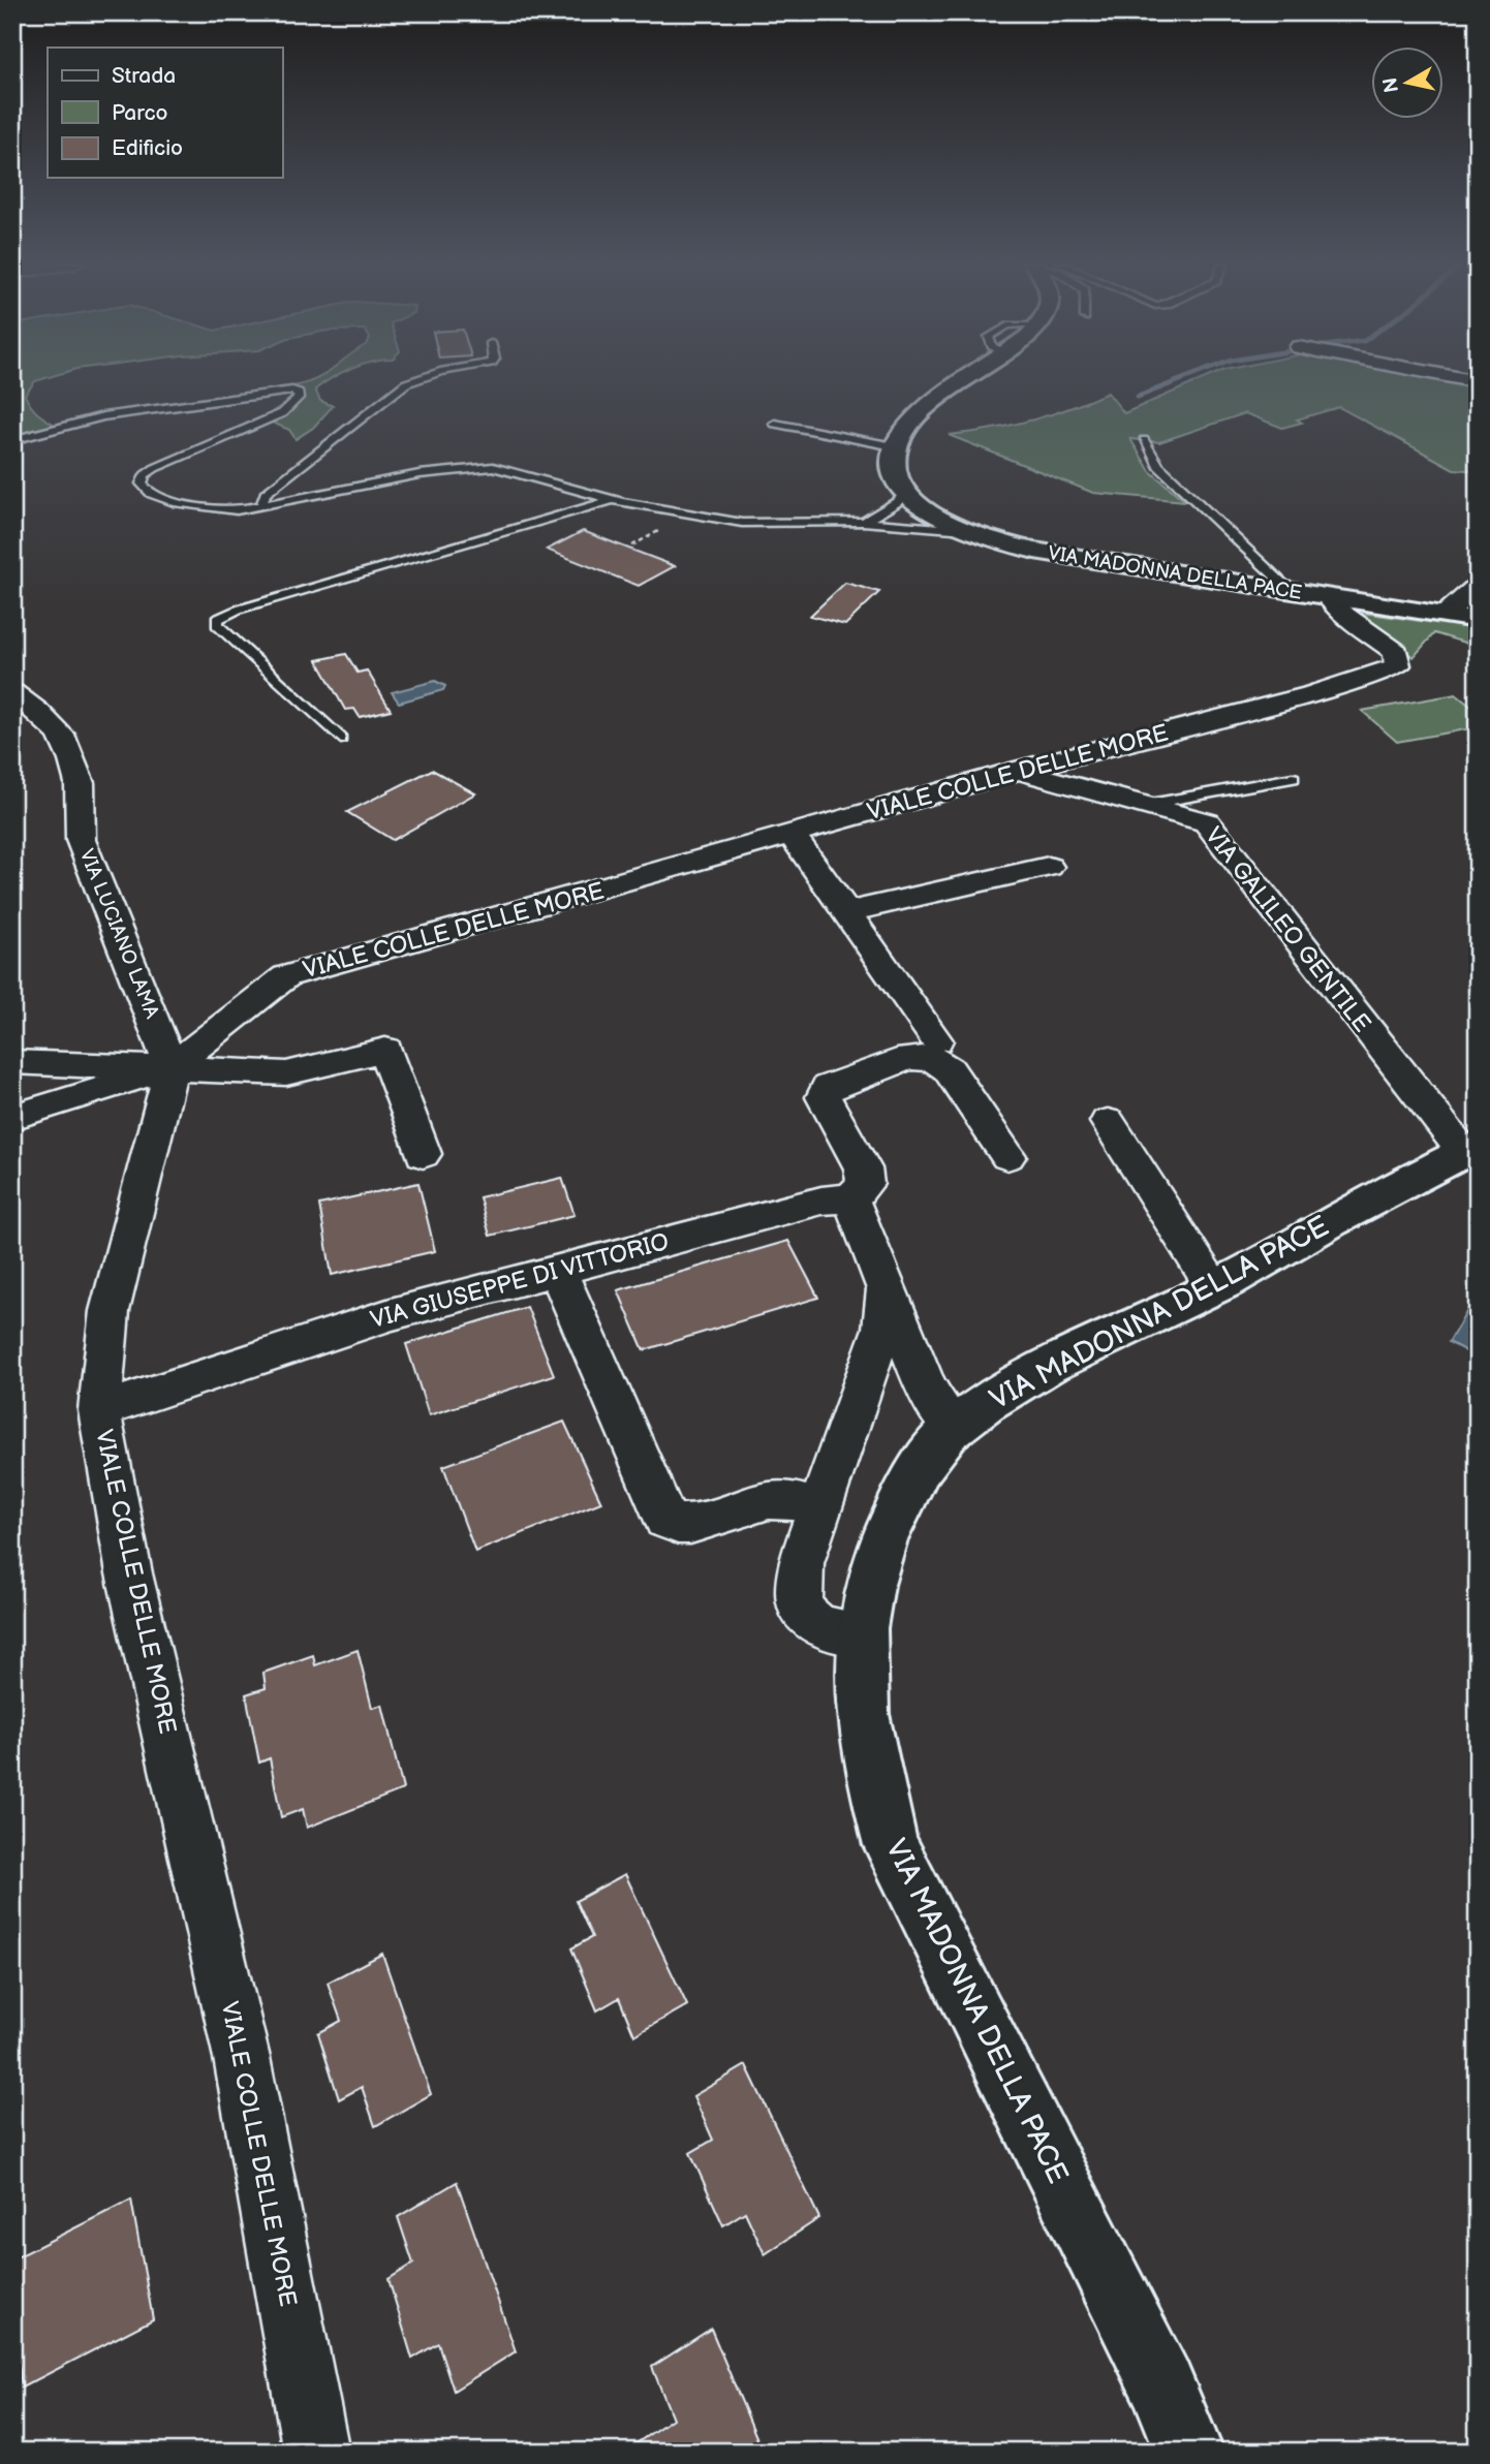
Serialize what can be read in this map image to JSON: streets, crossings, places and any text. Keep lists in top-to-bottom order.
{
  "streets": {
    "main road": ["VIA MADONNA DELLA PACE"],
    "street": [
      "VIALE COLLE DELLE MORE",
      "VIA GALILEO GENTILE",
      "VIA LUCIANO LAMA",
      "VIA GIUSEPPE DI VITTORIO"
    ]
  },
  "crossings": [
    ["VIA MADONNA DELLA PACE", "VIALE COLLE DELLE MORE"],
    ["VIA MADONNA DELLA PACE", "VIA GALILEO GENTILE"],
    ["VIALE COLLE DELLE MORE", "VIA GALILEO GENTILE"],
    ["VIALE COLLE DELLE MORE", "VIA LUCIANO LAMA"],
    ["VIALE COLLE DELLE MORE", "VIA GIUSEPPE DI VITTORIO"]
  ],
  "legend": ["Strada", "Parco", "Edificio"],
  "north": "left"
}
